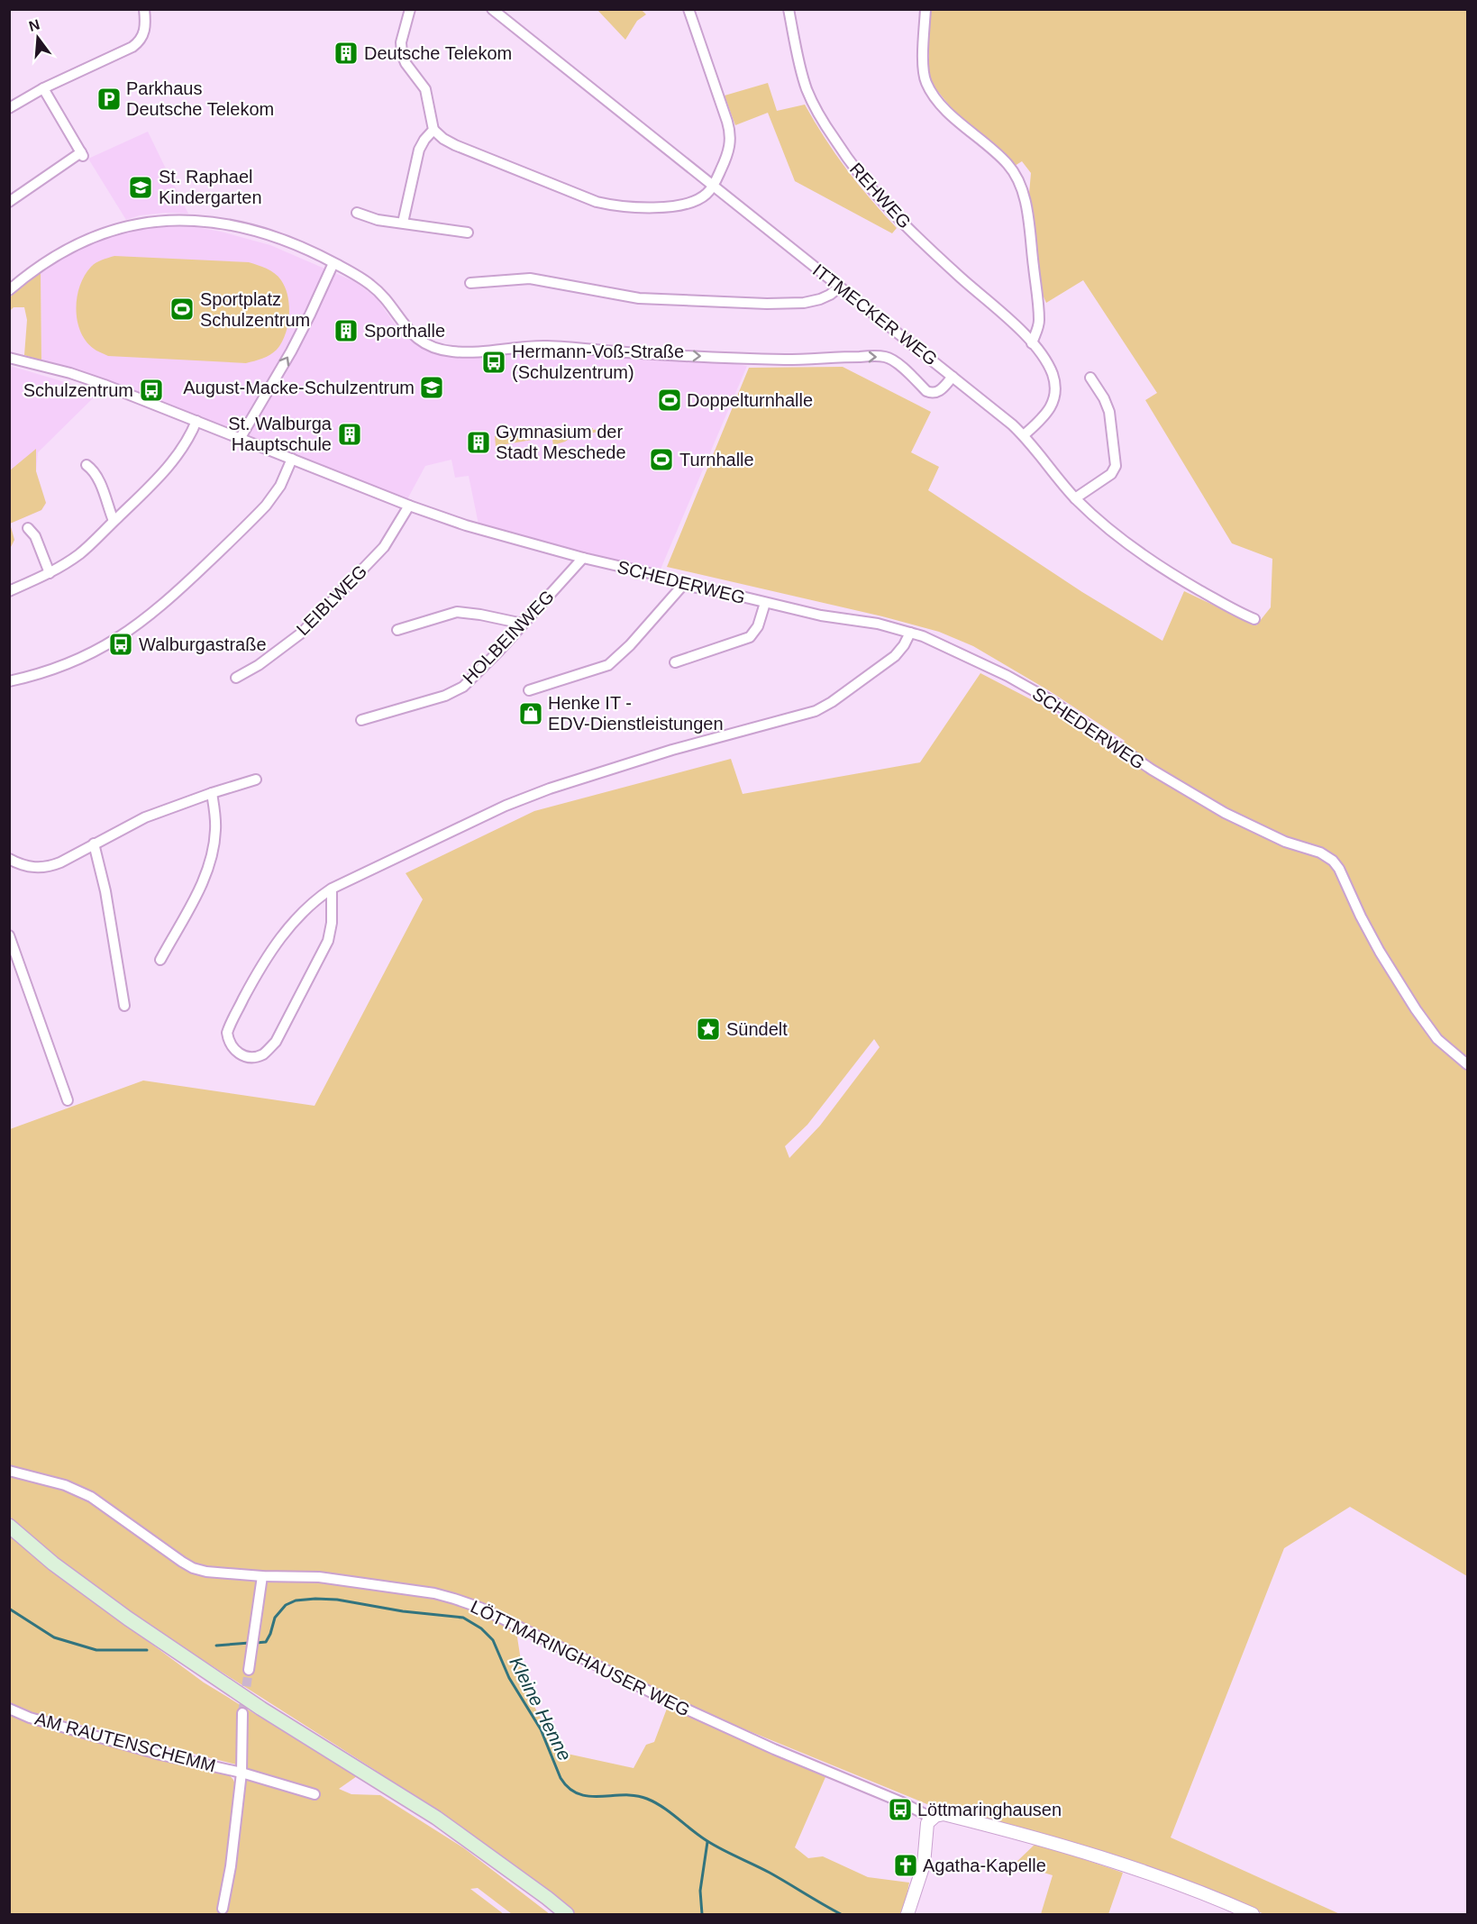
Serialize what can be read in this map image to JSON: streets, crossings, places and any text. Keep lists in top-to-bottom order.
{
  "streets": {
    "street": [
      "REHWEG",
      "ITTMECKER WEG",
      "SCHEDERWEG",
      "LEIBLWEG",
      "HOLBEINWEG",
      "LÖTTMARINGHAUSER WEG",
      "AM RAUTENSCHEMM"
    ]
  },
  "crossings": [
    ["REHWEG", "ITTMECKER WEG"],
    ["SCHEDERWEG", "LEIBLWEG"],
    ["SCHEDERWEG", "HOLBEINWEG"]
  ],
  "water": ["Kleine Henne"],
  "places": {
    "building": [
      "Deutsche Telekom",
      "Sporthalle",
      "St. Walburga Hauptschule",
      "Gymnasium der Stadt Meschede"
    ],
    "parking": ["Parkhaus Deutsche Telekom"],
    "school or university": ["St. Raphael Kindergarten", "August-Macke-Schulzentrum"],
    "sports": ["Sportplatz Schulzentrum", "Doppelturnhalle", "Turnhalle"],
    "bus stop": [
      "Hermann-Voß-Straße (Schulzentrum)",
      "Schulzentrum",
      "Walburgastraße",
      "Löttmaringhausen"
    ],
    "shop": ["Henke IT - EDV-Dienstleistungen"],
    "place": ["Sündelt"],
    "church": ["Agatha-Kapelle"]
  },
  "north": "top"
}
